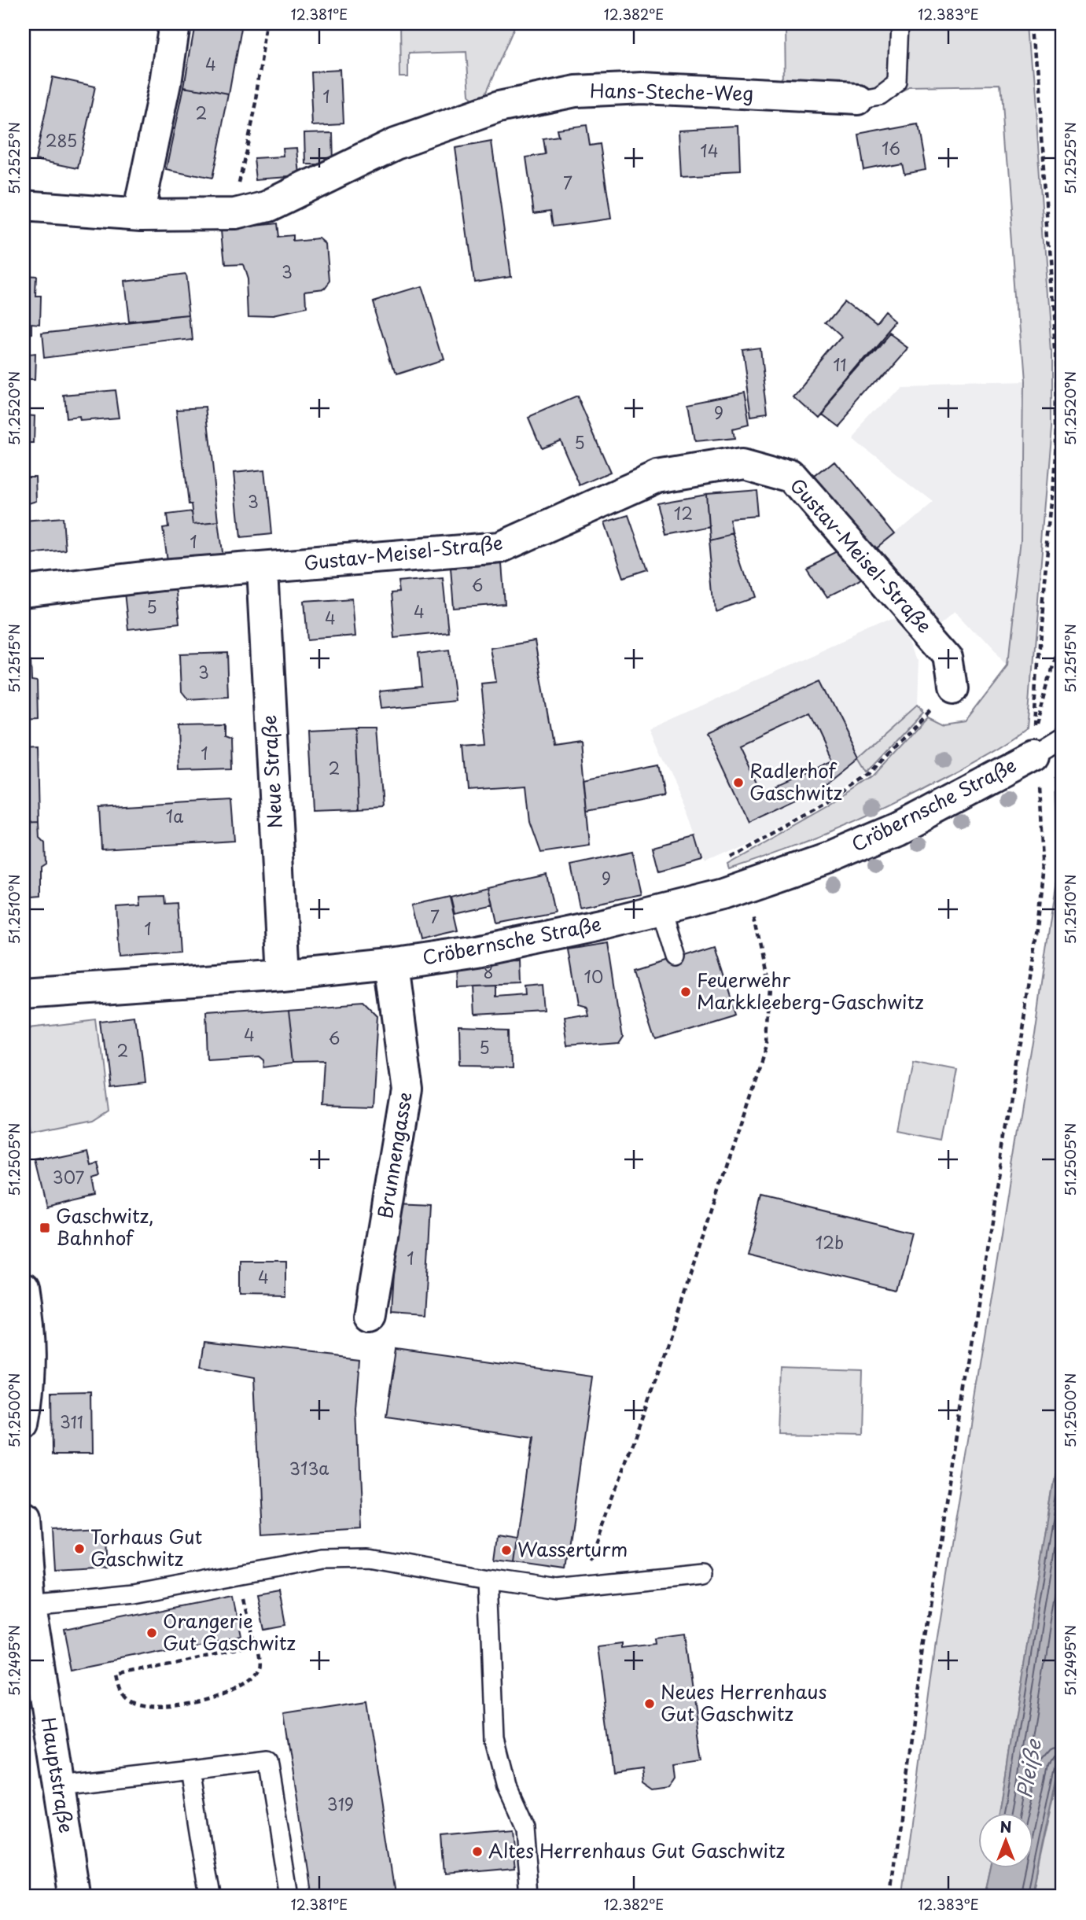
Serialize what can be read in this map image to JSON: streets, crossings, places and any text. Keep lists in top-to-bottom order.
{
  "streets": {
    "street": [
      "Hans-Steche-Weg",
      "Gustav-Meisel-Straße",
      "Neue Straße",
      "Cröbernsche Straße",
      "Brunnengasse",
      "Hauptstraße"
    ]
  },
  "crossings": [
    ["Gustav-Meisel-Straße", "Neue Straße"],
    ["Neue Straße", "Cröbernsche Straße"],
    ["Cröbernsche Straße", "Brunnengasse"]
  ],
  "water": ["Pleiße"],
  "places": {
    "other": [
      "Radlerhof Gaschwitz",
      "Feuerwehr Markkleeberg-Gaschwitz",
      "Torhaus Gut Gaschwitz",
      "Wasserturm",
      "Orangerie Gut Gaschwitz",
      "Neues Herrenhaus Gut Gaschwitz",
      "Altes Herrenhaus Gut Gaschwitz"
    ],
    "transit": ["Gaschwitz, Bahnhof"]
  },
  "house_numbers": [
    "4",
    "1",
    "2",
    "285",
    "16",
    "14",
    "7",
    "3",
    "11",
    "9",
    "5",
    "3",
    "12",
    "1",
    "6",
    "5",
    "4",
    "4",
    "3",
    "1",
    "2",
    "1a",
    "9",
    "7",
    "1",
    "8",
    "10",
    "4",
    "6",
    "5",
    "2",
    "307",
    "12b",
    "1",
    "4",
    "311",
    "313a",
    "319"
  ],
  "north": "top",
  "coordinates": [
    "12.381°E",
    "12.382°E",
    "12.383°E",
    "51.2525°N",
    "51.2520°N",
    "51.2515°N",
    "51.2510°N",
    "51.2505°N",
    "51.2500°N",
    "51.2495°N"
  ]
}
